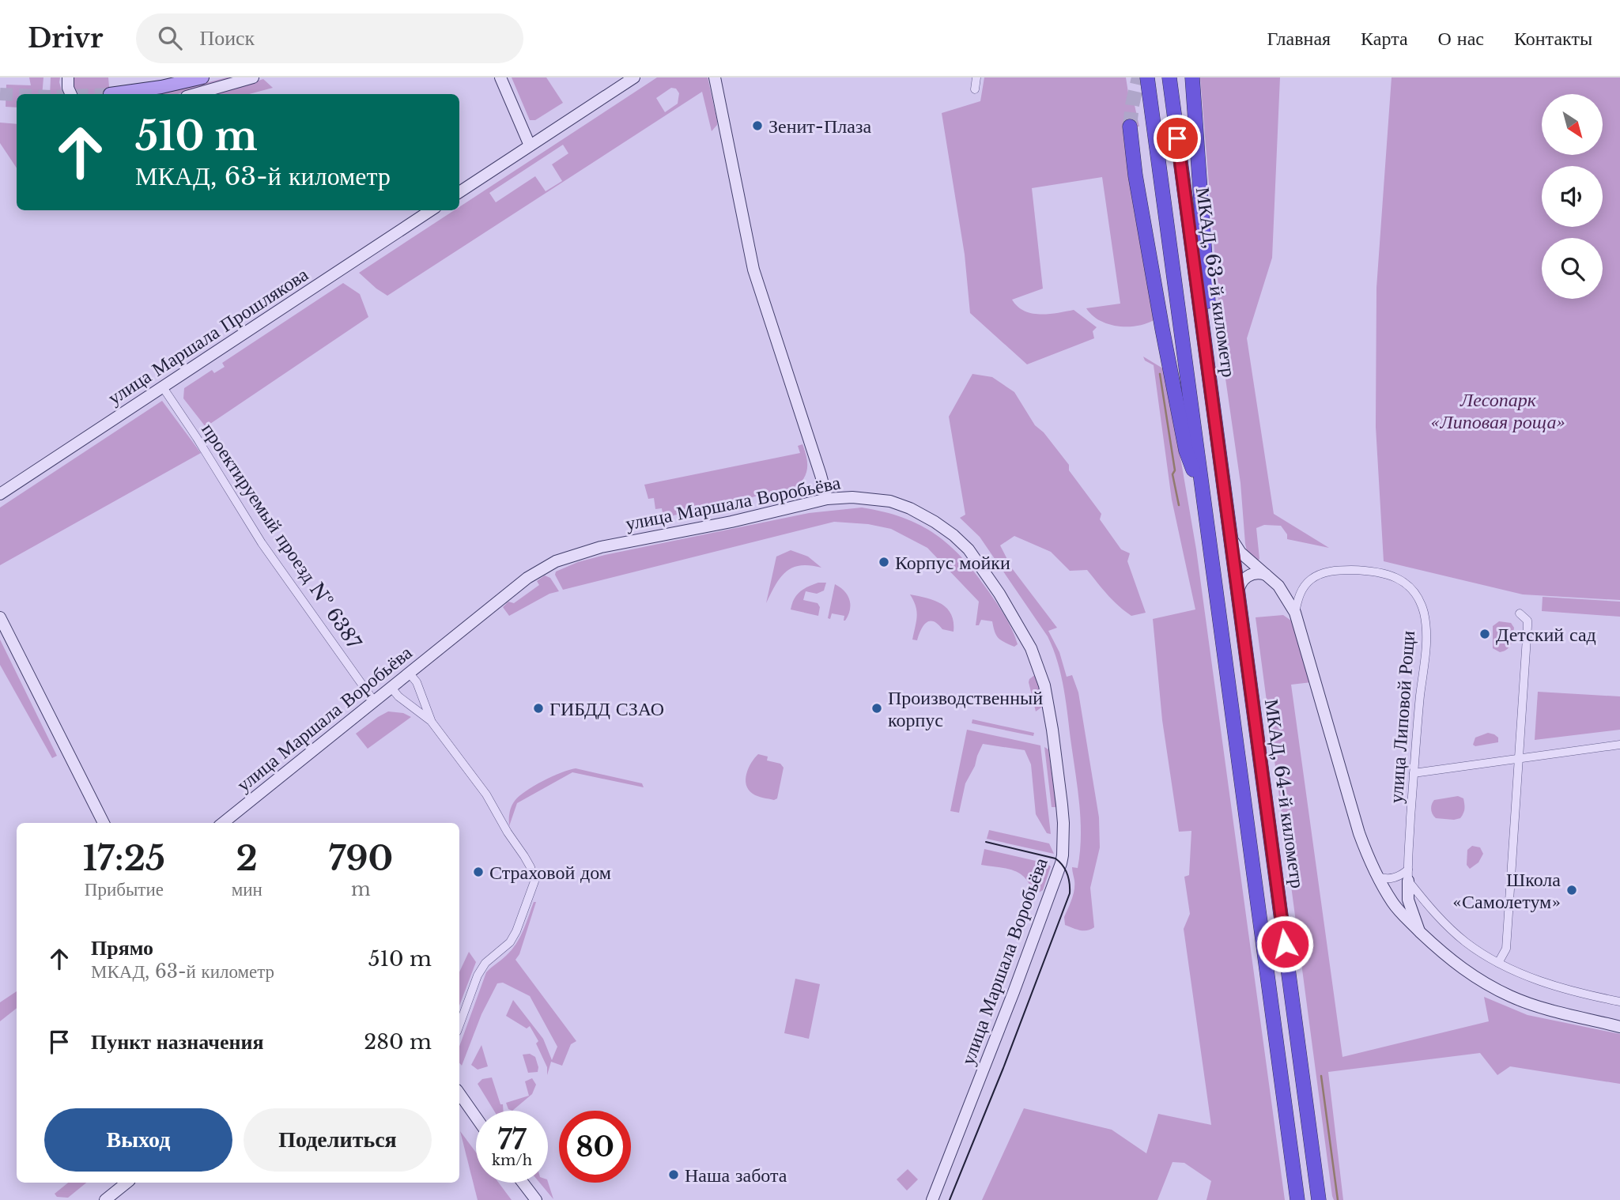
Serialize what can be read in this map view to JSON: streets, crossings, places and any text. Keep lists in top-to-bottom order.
{
  "streets": {
    "highway": ["МКАД, 63-й километр", "МКАД, 64-й километр"],
    "street": [
      "улица Маршала Прошлякова",
      "улица Маршала Воробьёва",
      "проектируемый проезд № 6387",
      "улица Липовой Рощи"
    ]
  },
  "crossings": [
    ["МКАД, 63-й километр", "МКАД, 64-й километр"],
    ["улица Маршала Прошлякова", "проектируемый проезд № 6387"],
    ["улица Маршала Воробьёва", "проектируемый проезд № 6387"]
  ],
  "parks": ["Лесопарк «Липовая роща»"],
  "places": [
    "Зенит-Плаза",
    "Корпус мойки",
    "Детский сад",
    "ГИБДД СЗАО",
    "Производственный корпус",
    "Страховой дом",
    "Школа «Самолетум»",
    "Наша забота"
  ],
  "north": "bottom right",
  "page": {
    "header": "Drivr",
    "search": "Поиск",
    "nav": [
      "Главная",
      "Карта",
      "О нас",
      "Контакты"
    ],
    "turn": ["510 m", "МКАД, 63-й километр"],
    "eta": [
      "17:25",
      "Прибытие",
      "2",
      "мин",
      "790",
      "m"
    ],
    "list": [
      {
        "name": "Прямо",
        "note": "МКАД, 63-й километр",
        "value": "510 m"
      },
      {
        "name": "Пункт назначения",
        "value": "280 m"
      }
    ],
    "buttons": ["Выход", "Поделиться"],
    "speed": "77 km/h",
    "limit": "80"
  }
}
